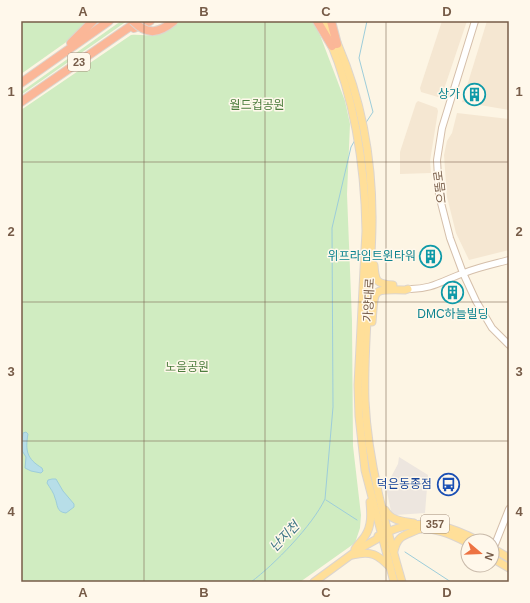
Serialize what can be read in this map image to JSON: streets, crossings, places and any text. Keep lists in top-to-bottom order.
{
  "streets": {
    "highway": ["23"],
    "main road": ["가양대로", "357"],
    "street": ["으뜸로"]
  },
  "crossings": [
    ["가양대로", "357"]
  ],
  "water": ["난지천"],
  "parks": ["월드컵공원", "노을공원"],
  "places": {
    "building": ["상가", "위프라임트윈타워", "DMC하늘빌딩"],
    "bus stop": ["덕은동종점"]
  },
  "north": "right",
  "grid": {
    "columns": [
      "A",
      "B",
      "C",
      "D"
    ],
    "rows": [
      "1",
      "2",
      "3",
      "4"
    ]
  }
}
